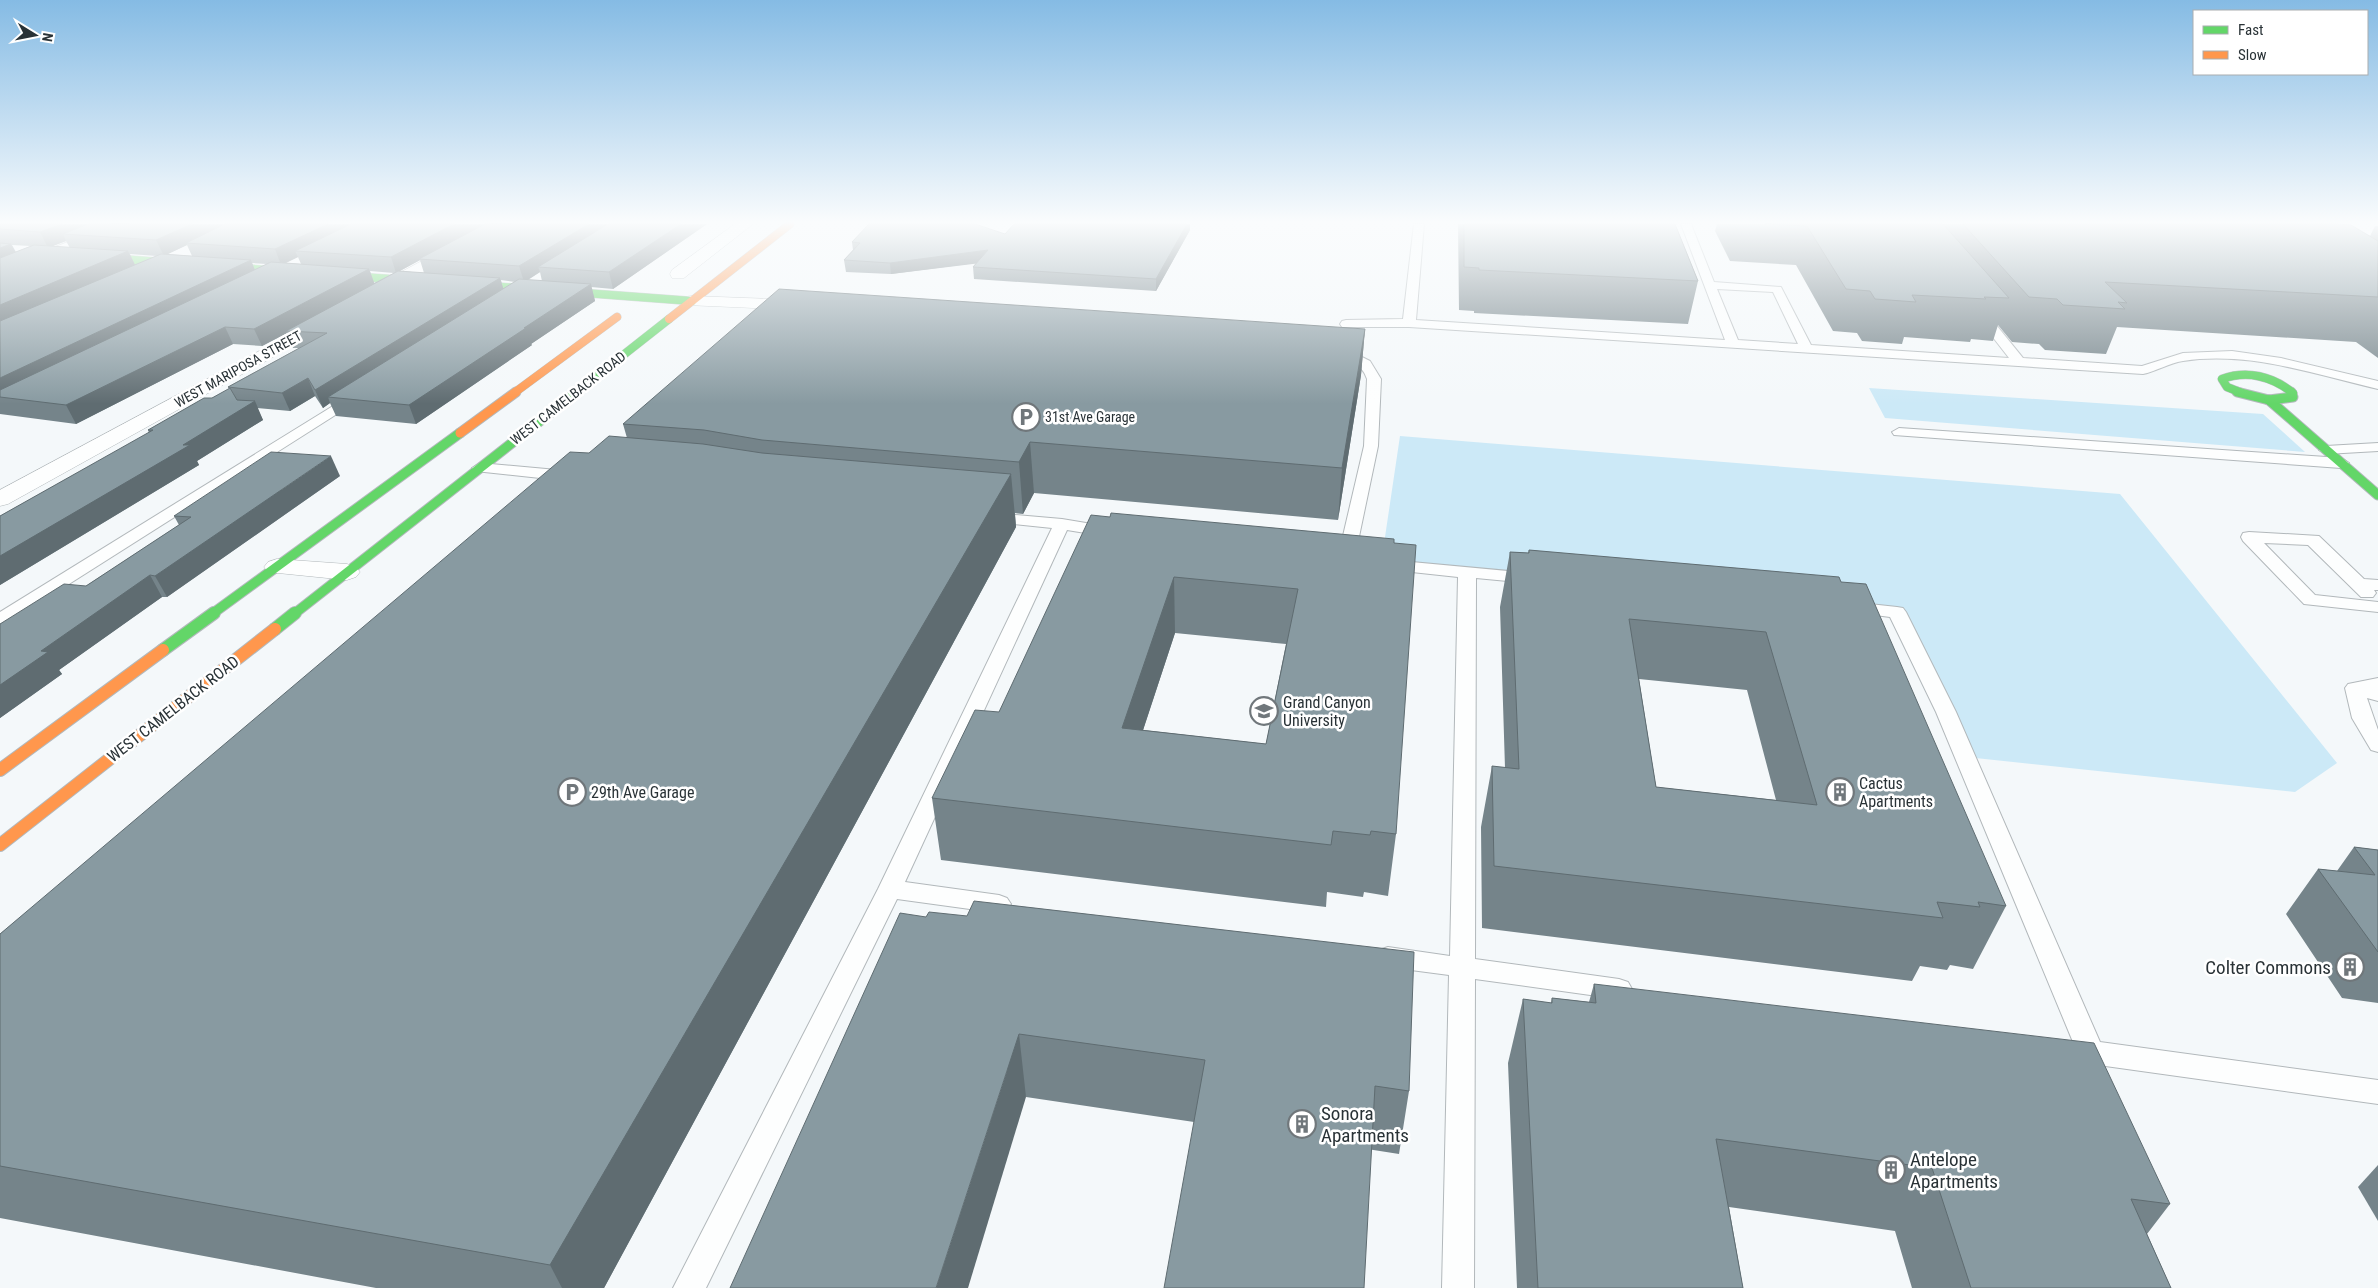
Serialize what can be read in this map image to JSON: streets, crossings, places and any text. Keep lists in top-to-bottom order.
{
  "streets": {
    "street": ["WEST MARIPOSA STREET", "WEST CAMELBACK ROAD"]
  },
  "places": {
    "parking": ["31st Ave Garage", "29th Ave Garage"],
    "school or university": ["Grand Canyon University"],
    "building": [
      "Cactus Apartments",
      "Colter Commons",
      "Sonora Apartments",
      "Antelope Apartments"
    ]
  },
  "legend": ["Fast", "Slow"],
  "north": "right"
}
